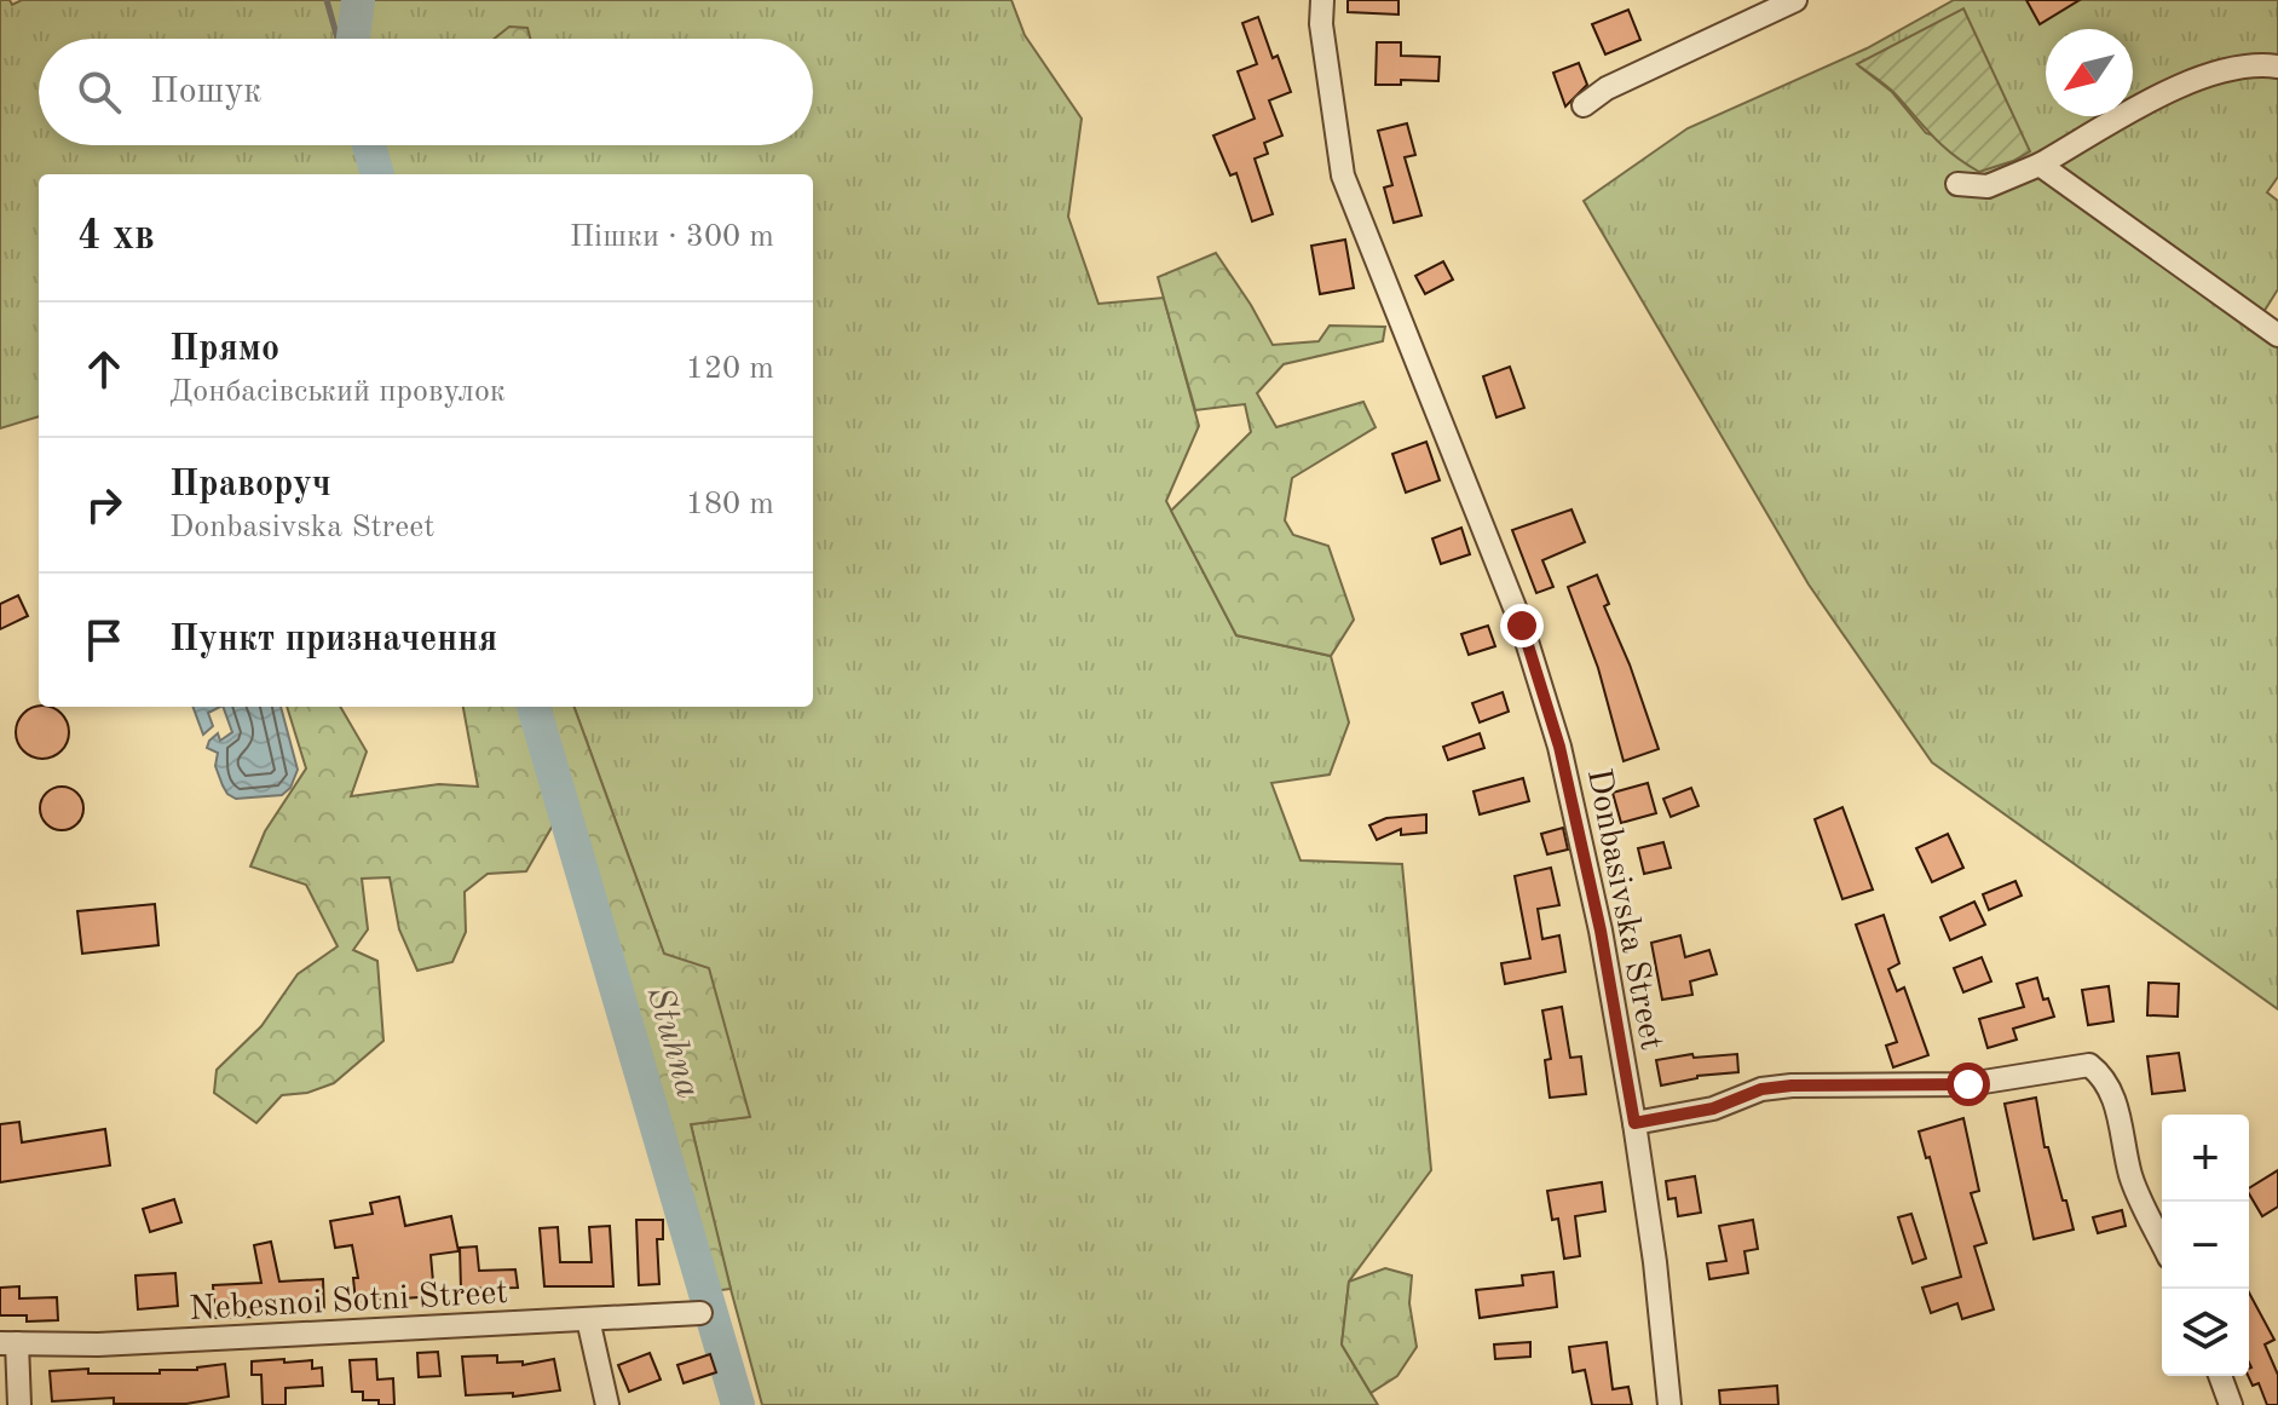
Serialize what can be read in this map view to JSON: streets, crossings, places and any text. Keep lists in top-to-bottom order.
{
  "streets": {
    "street": ["Donbasivska Street", "Nebesnoi Sotni Street"]
  },
  "water": ["Stuhna"],
  "north": "bottom left",
  "page": {
    "search": "Пошук",
    "heading": ["4 хв", "Пішки · 300 m"],
    "list": [
      ["Прямо", "Донбасівський провулок", "120 m"],
      ["Праворуч", "Donbasivska Street", "180 m"],
      "Пункт призначення"
    ],
    "map_buttons": ["+", "−"]
  }
}
